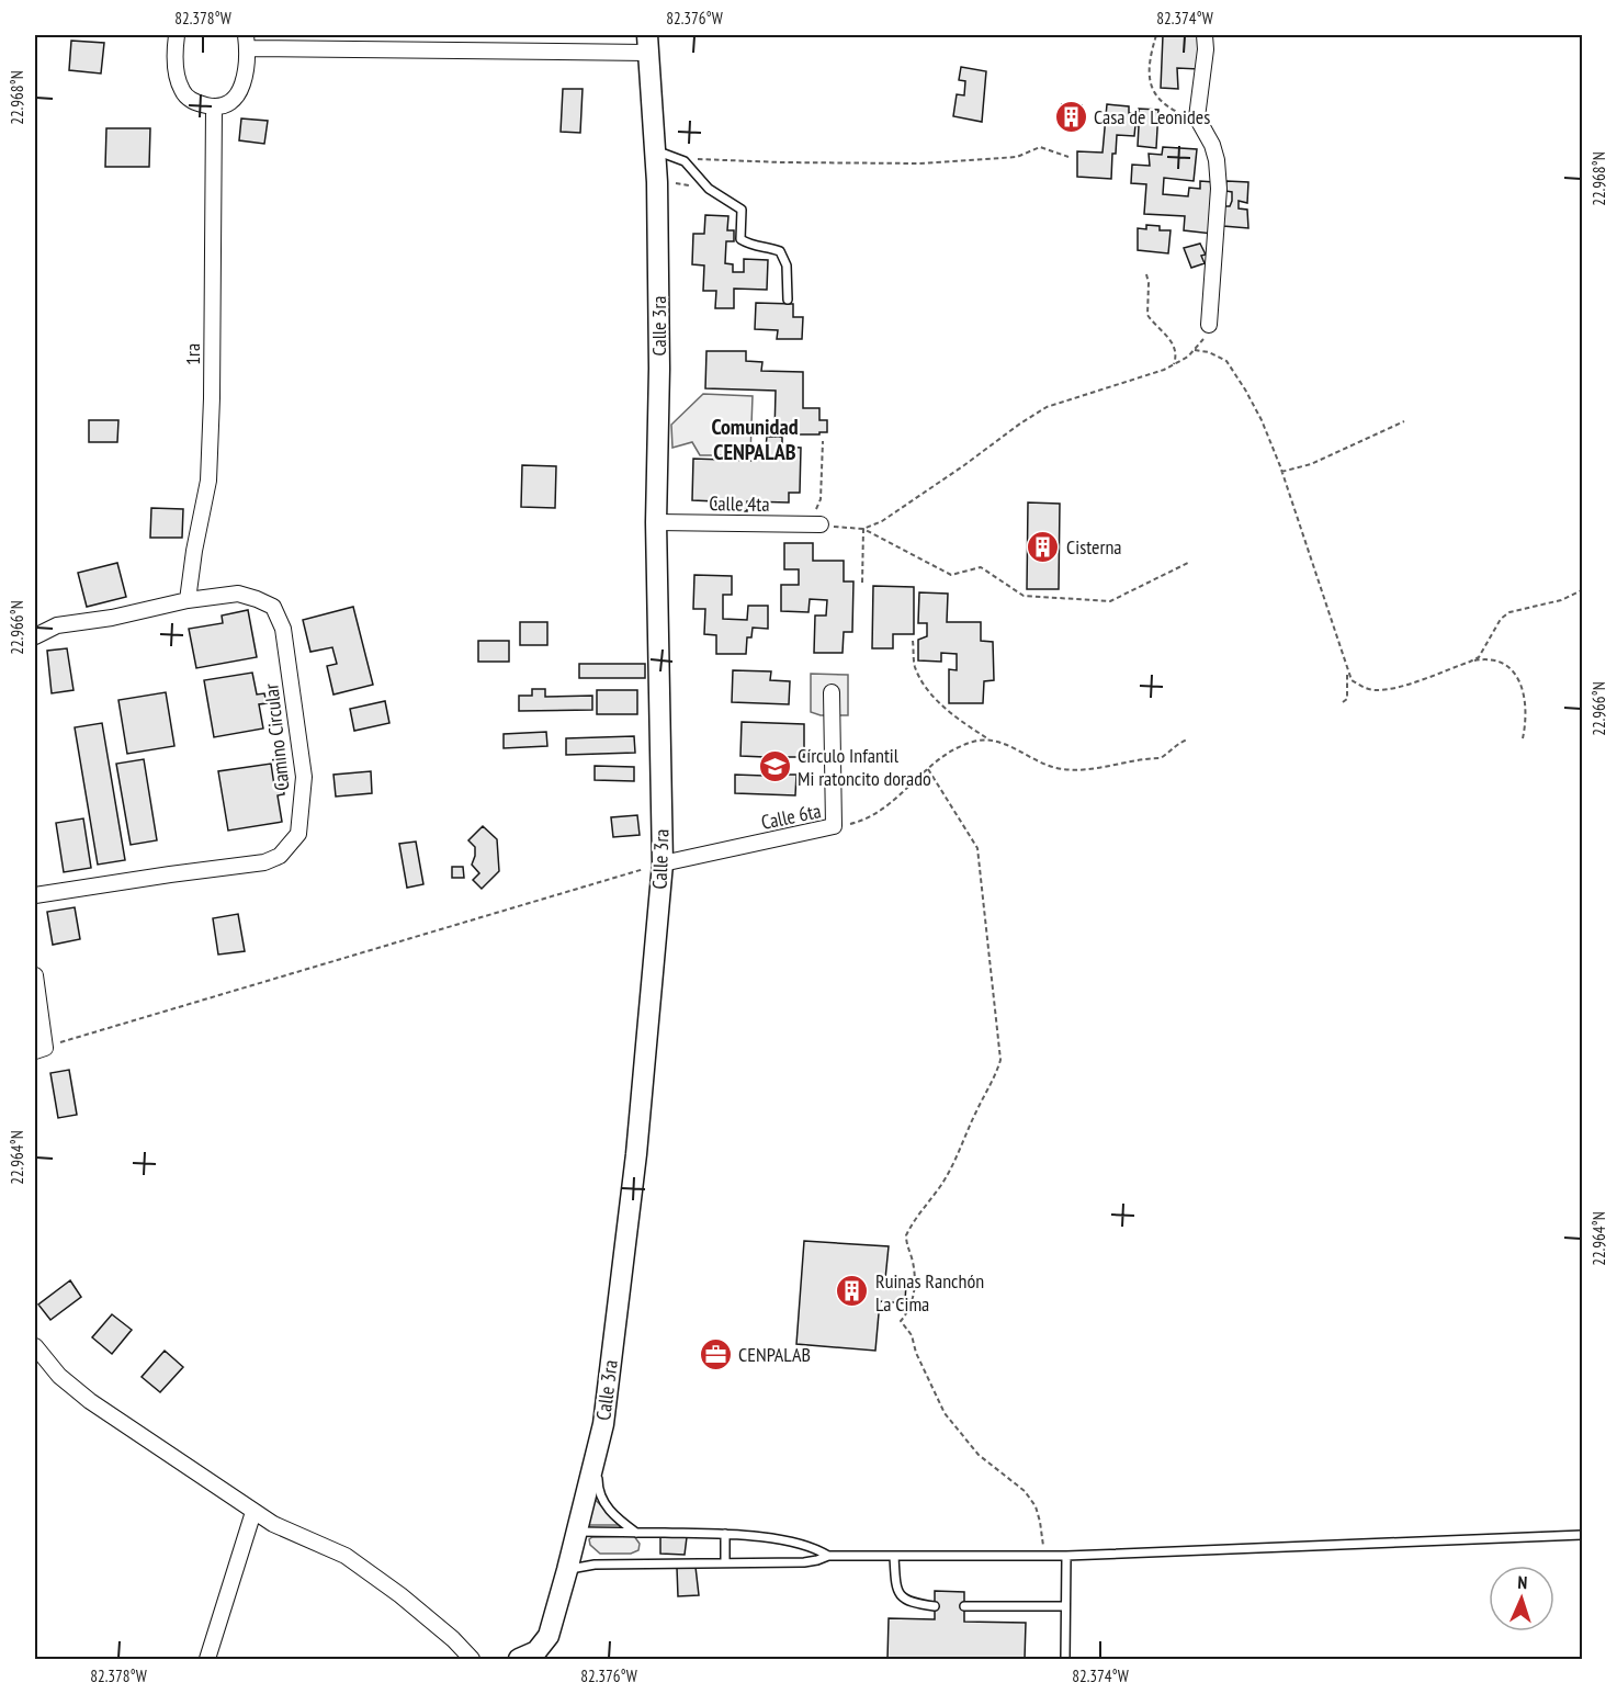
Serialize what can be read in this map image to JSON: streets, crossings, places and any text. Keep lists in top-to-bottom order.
{
  "streets": {
    "street": [
      "Calle 3ra",
      "1ra",
      "Calle 4ta",
      "Camino Circular",
      "Calle 6ta"
    ]
  },
  "crossings": [
    ["Calle 3ra", "Calle 4ta"],
    ["Calle 3ra", "Calle 6ta"],
    ["1ra", "Camino Circular"]
  ],
  "districts": ["Comunidad CENPALAB"],
  "places": {
    "building": ["Casa de Leonides", "Cisterna", "Ruinas Ranchón La Cima"],
    "school or university": ["Círculo Infantil Mi ratoncito dorado"],
    "office": ["CENPALAB"]
  },
  "north": "top",
  "coordinates": [
    "82.378°W",
    "82.376°W",
    "82.374°W",
    "22.968°N",
    "22.966°N",
    "22.964°N"
  ]
}
